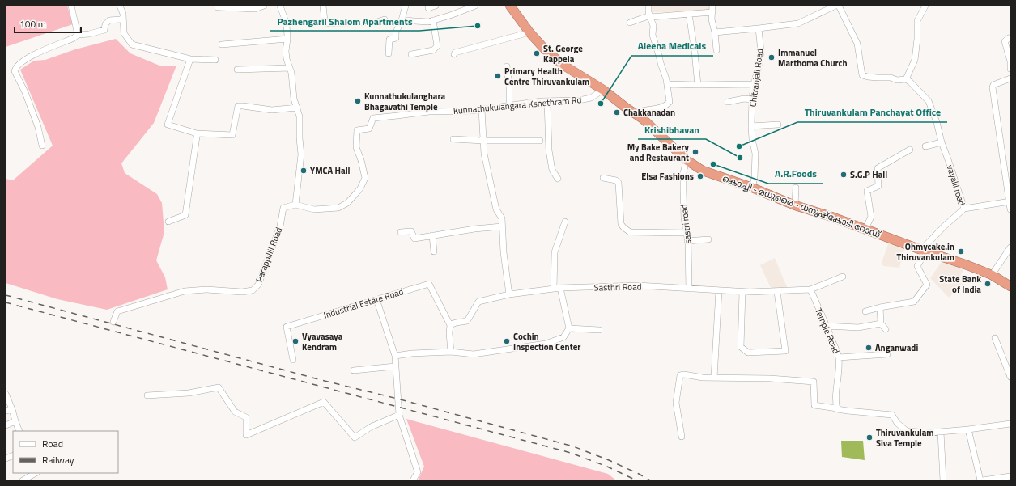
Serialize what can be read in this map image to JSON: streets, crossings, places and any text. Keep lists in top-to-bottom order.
{
  "streets": {
    "highway": ["കൊച്ചി - മധുരൈ - ധനുഷ്‌കോടി റോഡ്"],
    "street": [
      "Chitranjali Road",
      "Kunnathukulangara Kshethram Rd",
      "vayalil road",
      "sastri road",
      "Parappillil Road",
      "Sasthri Road",
      "Industrial Estate Road",
      "Temple Road"
    ]
  },
  "crossings": [
    ["Chitranjali Road", "കൊച്ചി - മധുരൈ - ധനുഷ്‌കോടി റോഡ്"],
    ["Kunnathukulangara Kshethram Rd", "കൊച്ചി - മധുരൈ - ധനുഷ്‌കോടി റോഡ്"],
    ["Kunnathukulangara Kshethram Rd", "Parappillil Road"],
    ["vayalil road", "കൊച്ചി - മധുരൈ - ധനുഷ്‌കോടി റോഡ്"],
    ["കൊച്ചി - മധുരൈ - ധനുഷ്‌കോടി റോഡ്", "sastri road"],
    ["sastri road", "Sasthri Road"],
    ["Sasthri Road", "Industrial Estate Road"]
  ],
  "places": [
    "Pazhengaril Shalom Apartments",
    "St. George Kappela",
    "Immanuel Marthoma Church",
    "Primary Health Centre Thiruvankulam",
    "Kunnathukulanghara Bhagavathi Temple",
    "Aleena Medicals",
    "Chakkanadan",
    "Thiruvankulam Panchayat Office",
    "My Bake Bakery and Restaurant",
    "Krishibhavan",
    "A.R.Foods",
    "YMCA Hall",
    "S.G.P Hall",
    "Elsa Fashions",
    "Ohmycake.in Thiruvankulam",
    "State Bank of India",
    "Vyavasaya Kendram",
    "Cochin Inspection Center",
    "Anganwadi",
    "Thiruvankulam Siva Temple"
  ],
  "legend": ["Road", "Railway"],
  "scale_bar": "100 m"
}
